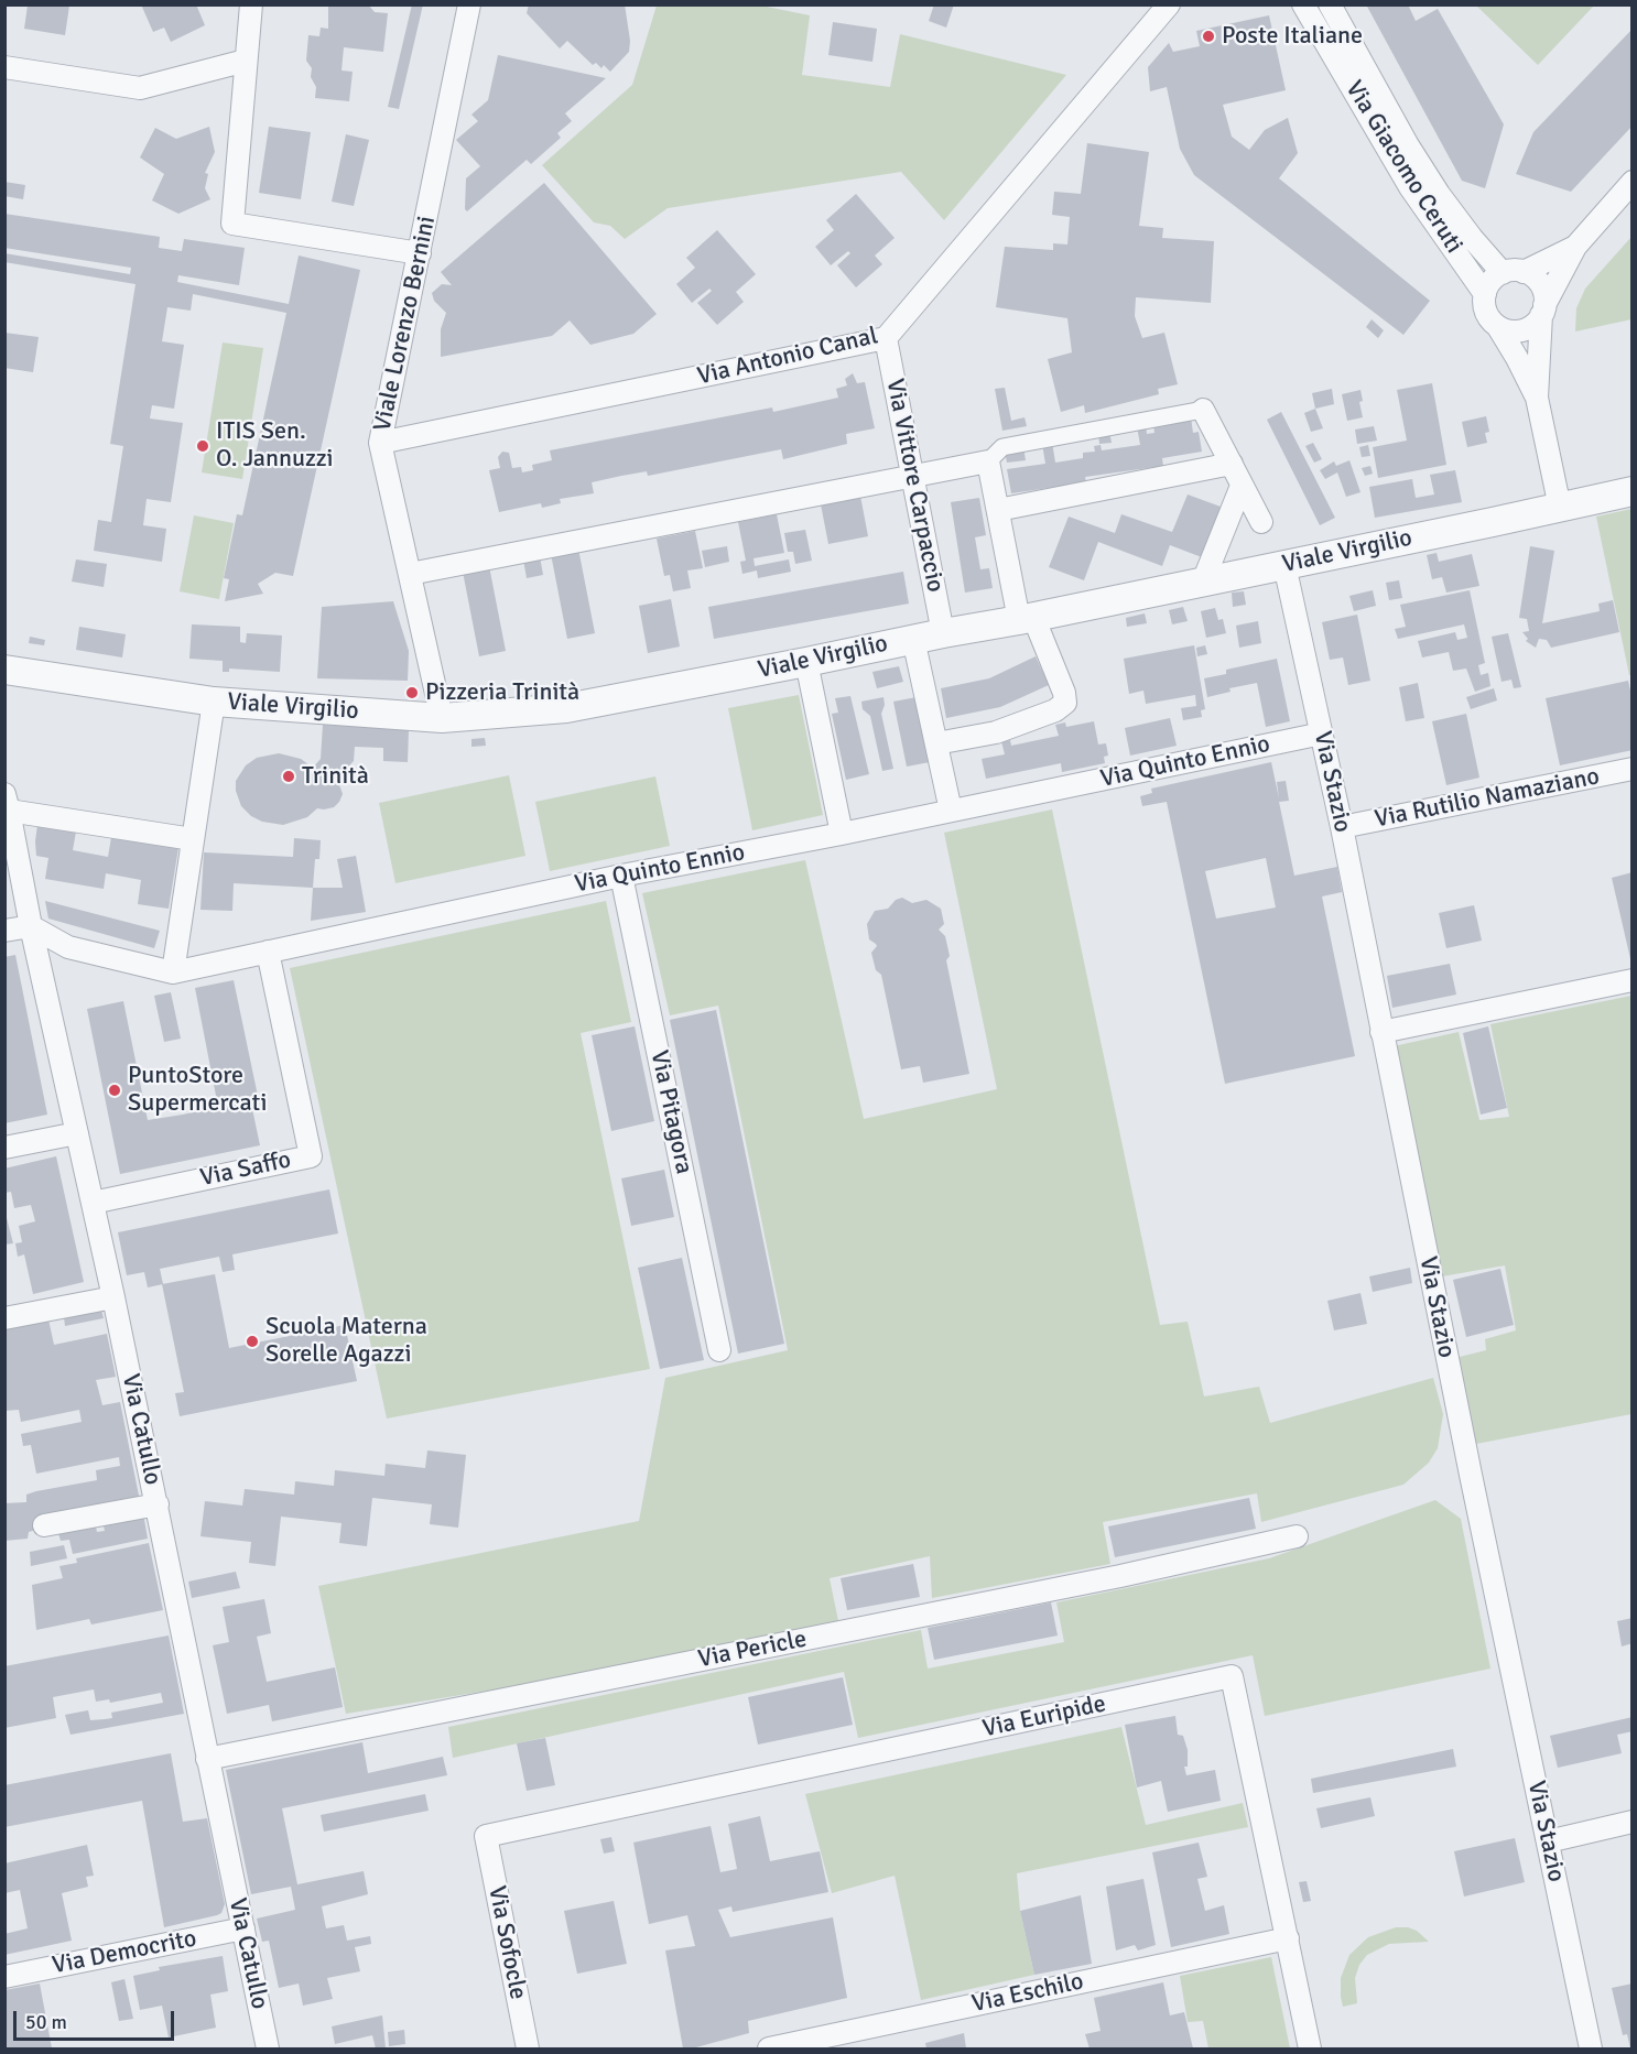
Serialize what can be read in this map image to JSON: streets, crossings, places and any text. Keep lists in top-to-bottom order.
{
  "streets": {
    "street": [
      "Via Giacomo Ceruti",
      "Viale Lorenzo Bernini",
      "Via Antonio Canal",
      "Via Vittore Carpaccio",
      "Viale Virgilio",
      "Via Quinto Ennio",
      "Via Stazio",
      "Via Rutilio Namaziano",
      "Via Pitagora",
      "Via Saffo",
      "Via Catullo",
      "Via Pericle",
      "Via Euripide",
      "Via Sofocle",
      "Via Democrito",
      "Via Eschilo"
    ]
  },
  "crossings": [
    ["Viale Lorenzo Bernini", "Via Antonio Canal"],
    ["Viale Lorenzo Bernini", "Viale Virgilio"],
    ["Via Antonio Canal", "Via Vittore Carpaccio"],
    ["Via Vittore Carpaccio", "Viale Virgilio"],
    ["Viale Virgilio", "Via Stazio"],
    ["Via Quinto Ennio", "Via Stazio"],
    ["Via Quinto Ennio", "Via Pitagora"],
    ["Via Quinto Ennio", "Via Saffo"],
    ["Via Quinto Ennio", "Via Catullo"],
    ["Via Stazio", "Via Rutilio Namaziano"],
    ["Via Saffo", "Via Catullo"],
    ["Via Catullo", "Via Pericle"],
    ["Via Catullo", "Via Democrito"],
    ["Via Euripide", "Via Sofocle"],
    ["Via Euripide", "Via Eschilo"]
  ],
  "places": [
    "Poste Italiane",
    "ITIS Sen. O. Jannuzzi",
    "Pizzeria Trinità",
    "Trinità",
    "PuntoStore Supermercati",
    "Scuola Materna Sorelle Agazzi"
  ],
  "scale_bar": "50 m"
}
